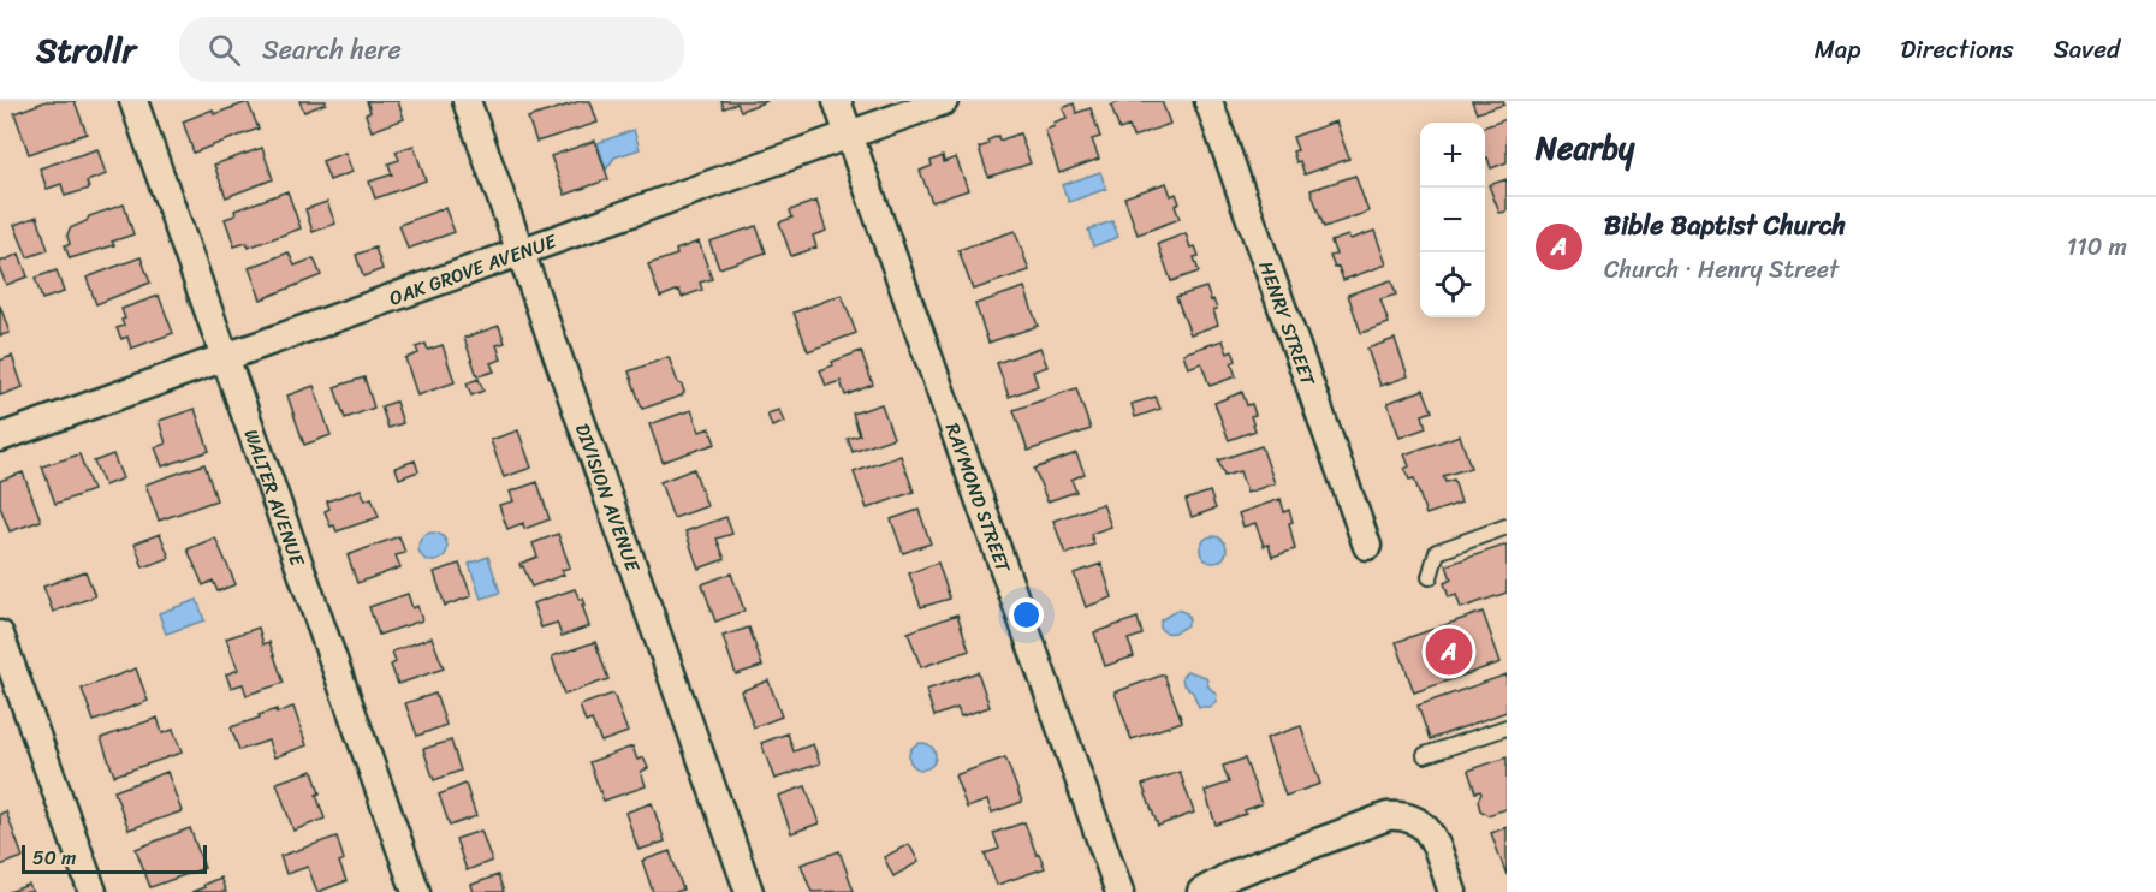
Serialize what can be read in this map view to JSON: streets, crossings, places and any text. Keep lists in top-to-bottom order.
{
  "streets": {
    "street": [
      "OAK GROVE AVENUE",
      "HENRY STREET",
      "WALTER AVENUE",
      "DIVISION AVENUE",
      "RAYMOND STREET"
    ]
  },
  "crossings": [
    ["OAK GROVE AVENUE", "WALTER AVENUE"],
    ["OAK GROVE AVENUE", "DIVISION AVENUE"],
    ["OAK GROVE AVENUE", "RAYMOND STREET"]
  ],
  "scale_bar": "50 m",
  "page": {
    "header": "Strollr",
    "search": "Search here",
    "nav": ["Map", "Directions", "Saved"],
    "heading": "Nearby",
    "map_buttons": ["+", "−"],
    "list": [
      {
        "mark": "A",
        "name": "Bible Baptist Church",
        "note": "Church · Henry Street",
        "value": "110 m"
      }
    ],
    "pins": "A",
    "scale": "50 m"
  }
}
